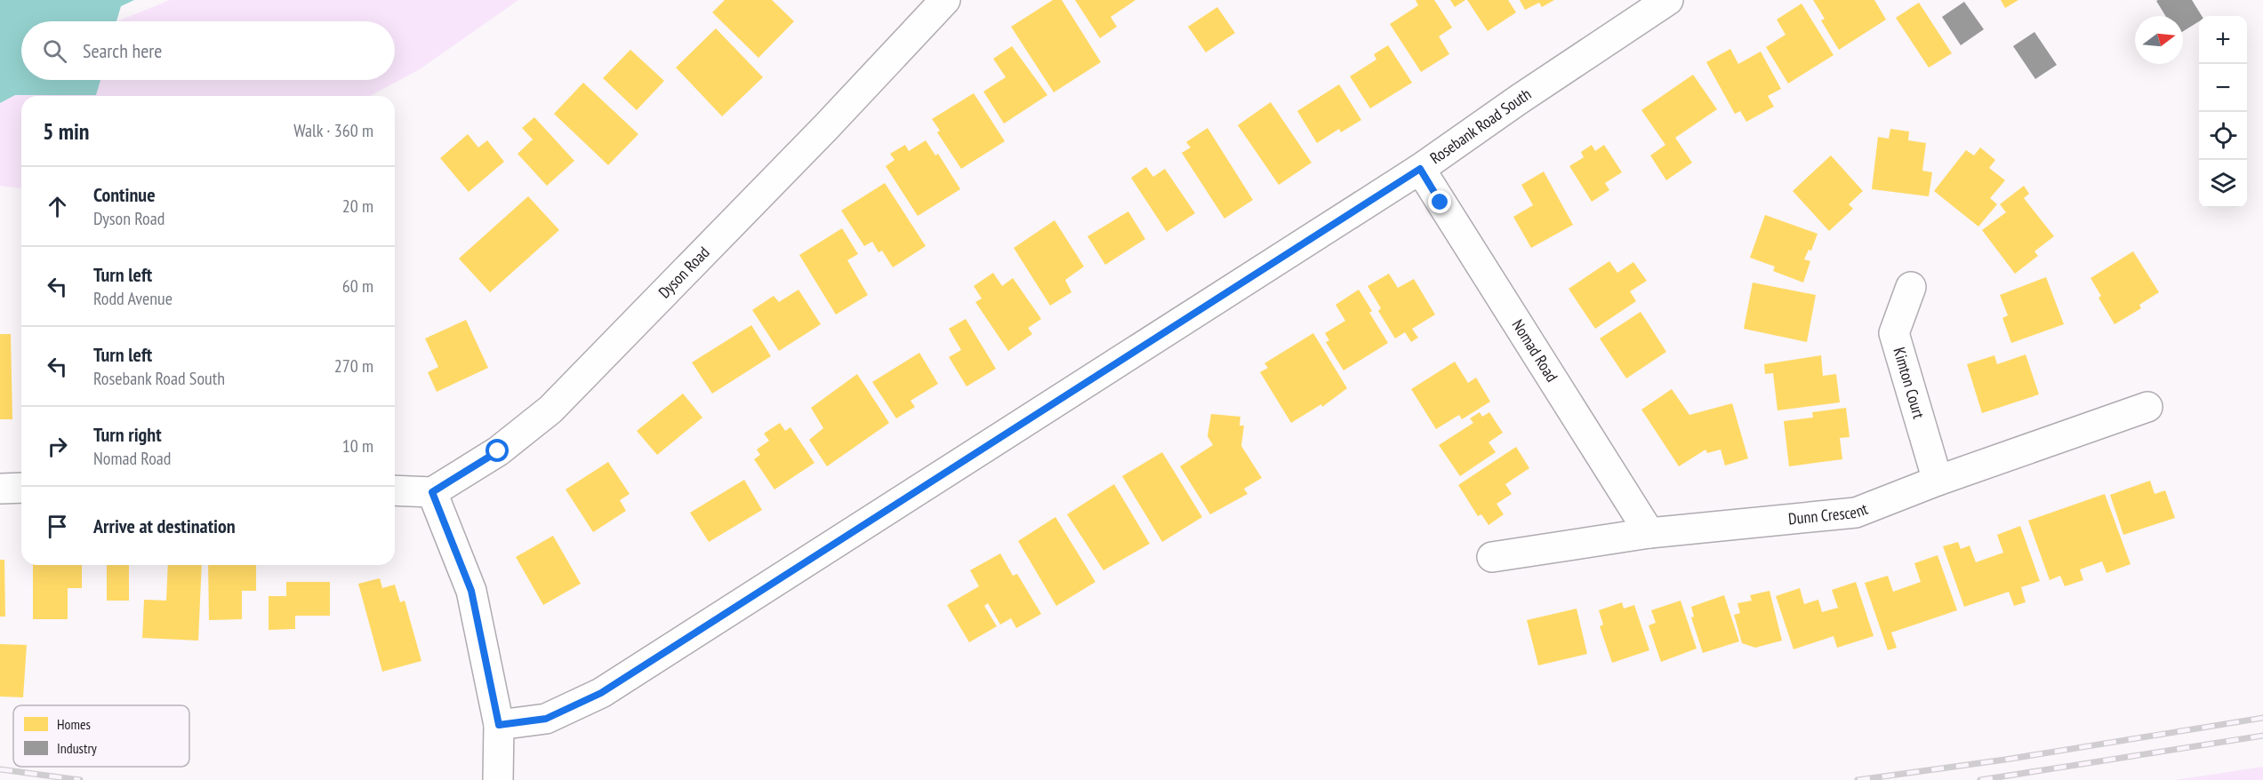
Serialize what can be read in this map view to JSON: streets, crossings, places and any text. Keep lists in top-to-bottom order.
{
  "streets": {
    "street": [
      "Rosebank Road South",
      "Dyson Road",
      "Nomad Road",
      "Kimton Court",
      "Dunn Crescent"
    ]
  },
  "crossings": [
    ["Rosebank Road South", "Nomad Road"],
    ["Nomad Road", "Dunn Crescent"],
    ["Kimton Court", "Dunn Crescent"]
  ],
  "legend": ["Homes", "Industry"],
  "north": "right",
  "page": {
    "map_buttons": ["+", "−"],
    "search": "Search here",
    "heading": ["5 min", "Walk · 360 m"],
    "list": [
      ["Continue", "Dyson Road", "20 m"],
      ["Turn left", "Rodd Avenue", "60 m"],
      ["Turn left", "Rosebank Road South", "270 m"],
      ["Turn right", "Nomad Road", "10 m"],
      "Arrive at destination"
    ]
  }
}
